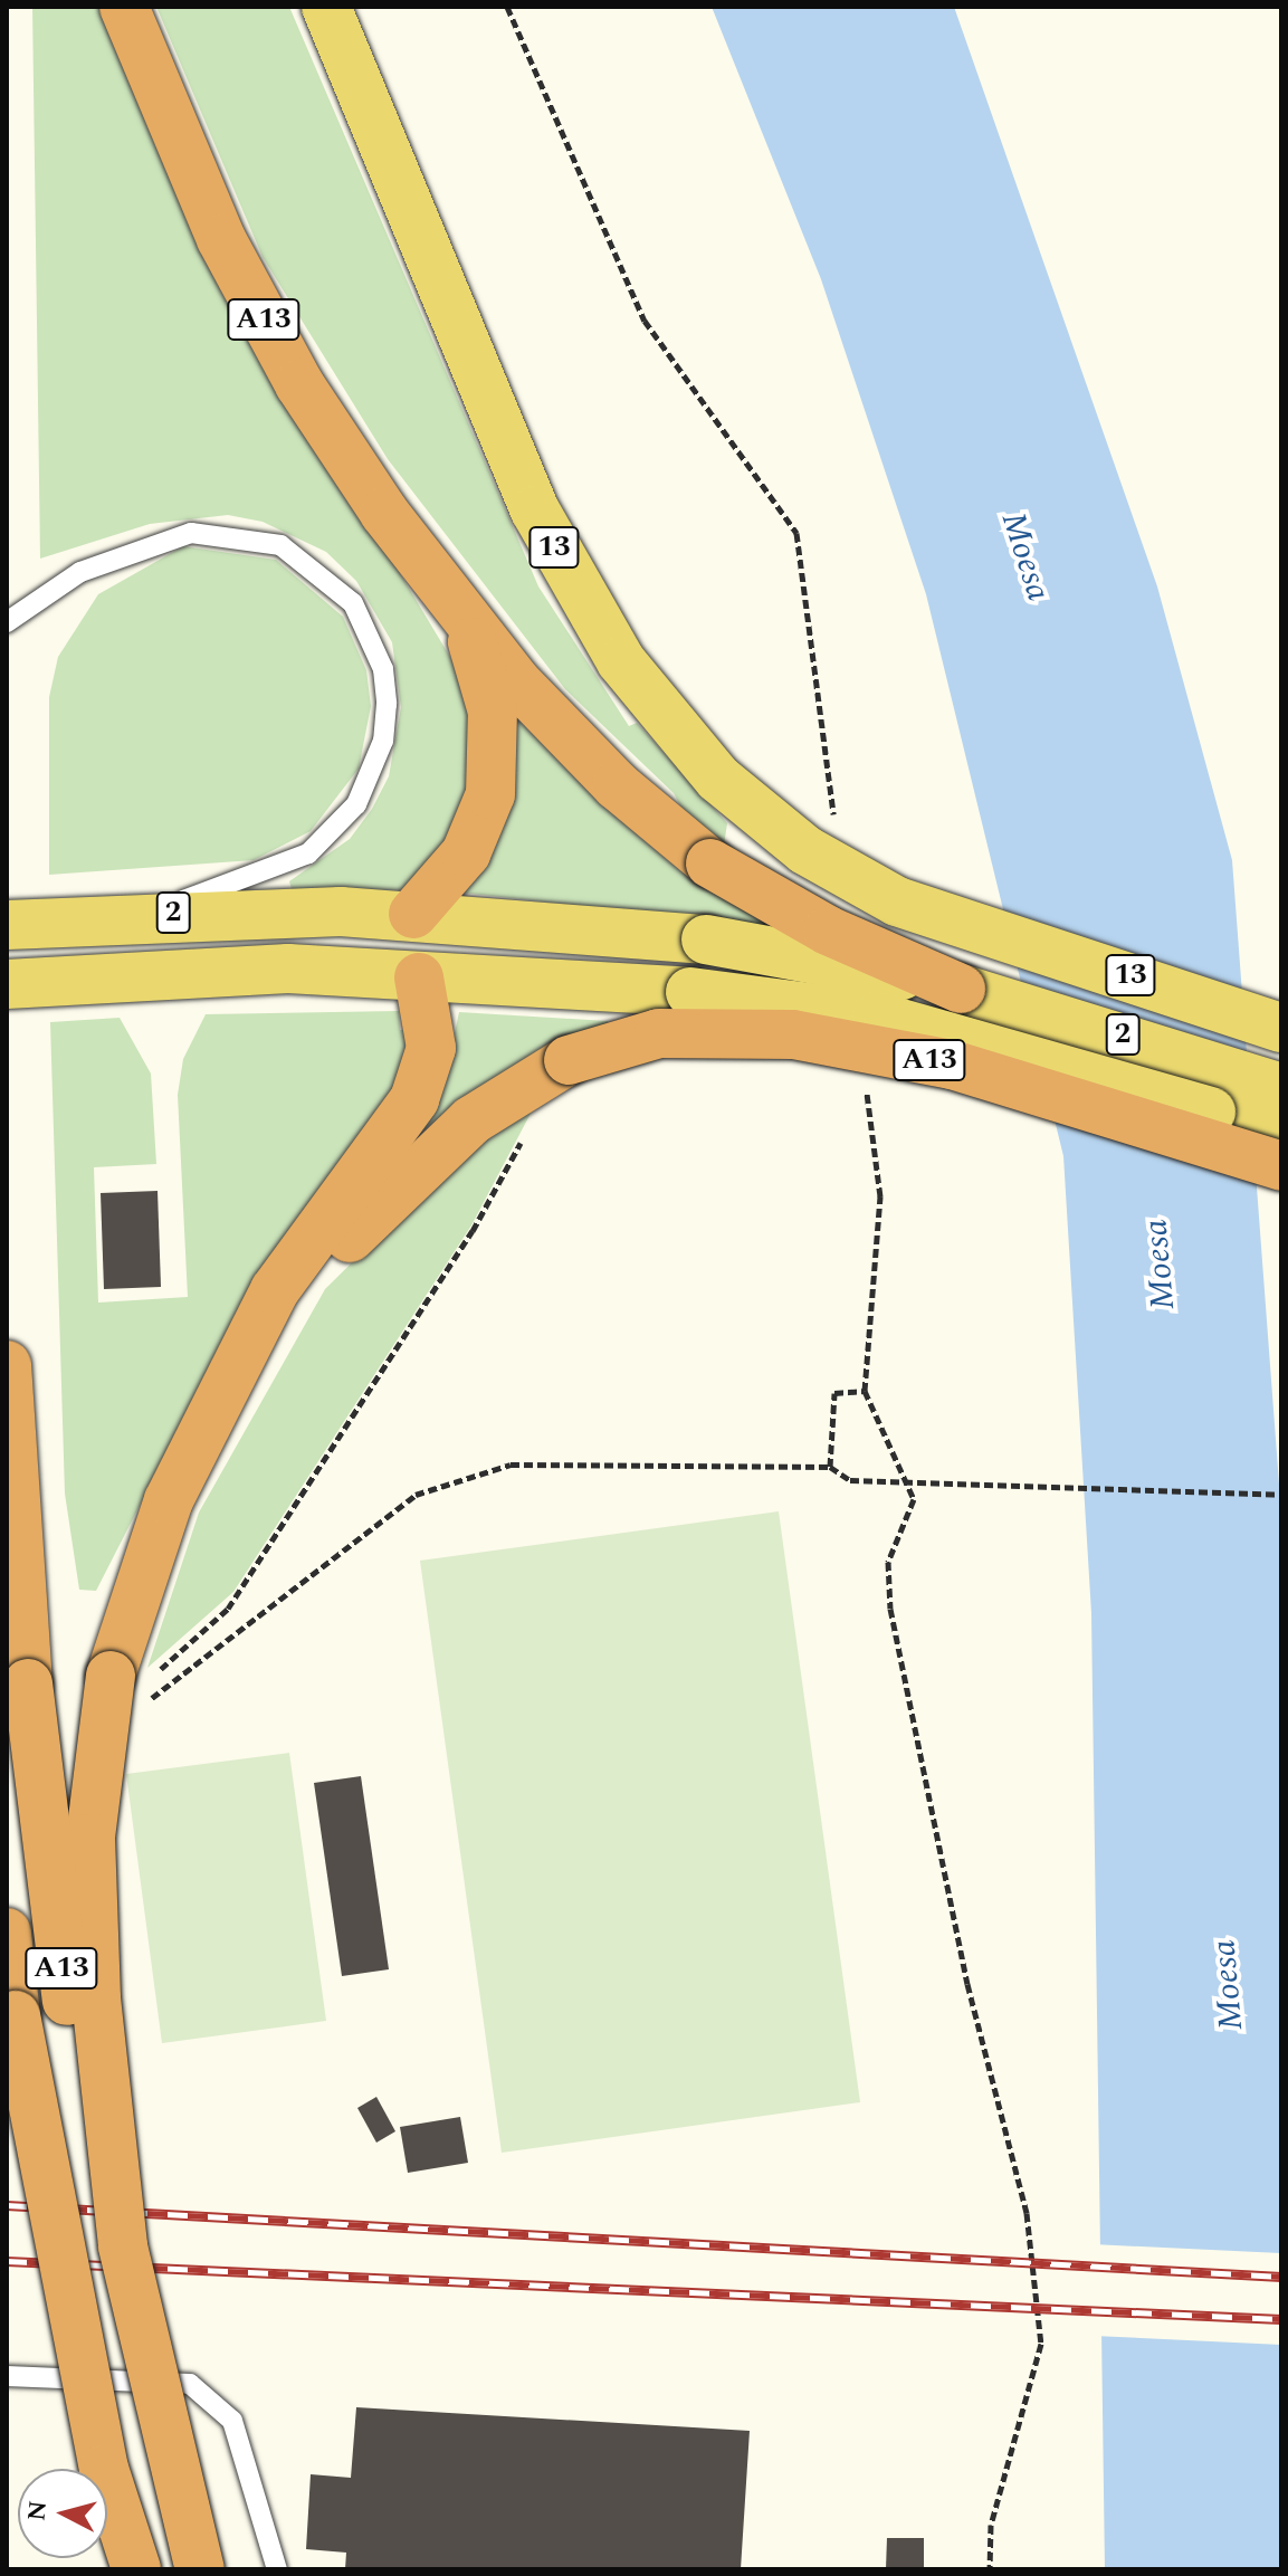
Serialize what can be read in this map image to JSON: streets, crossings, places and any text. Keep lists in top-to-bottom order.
{
  "streets": {
    "highway": ["A13"],
    "main road": ["13", "2"]
  },
  "crossings": [
    ["A13", "2"]
  ],
  "water": ["Moesa"],
  "north": "left"
}
